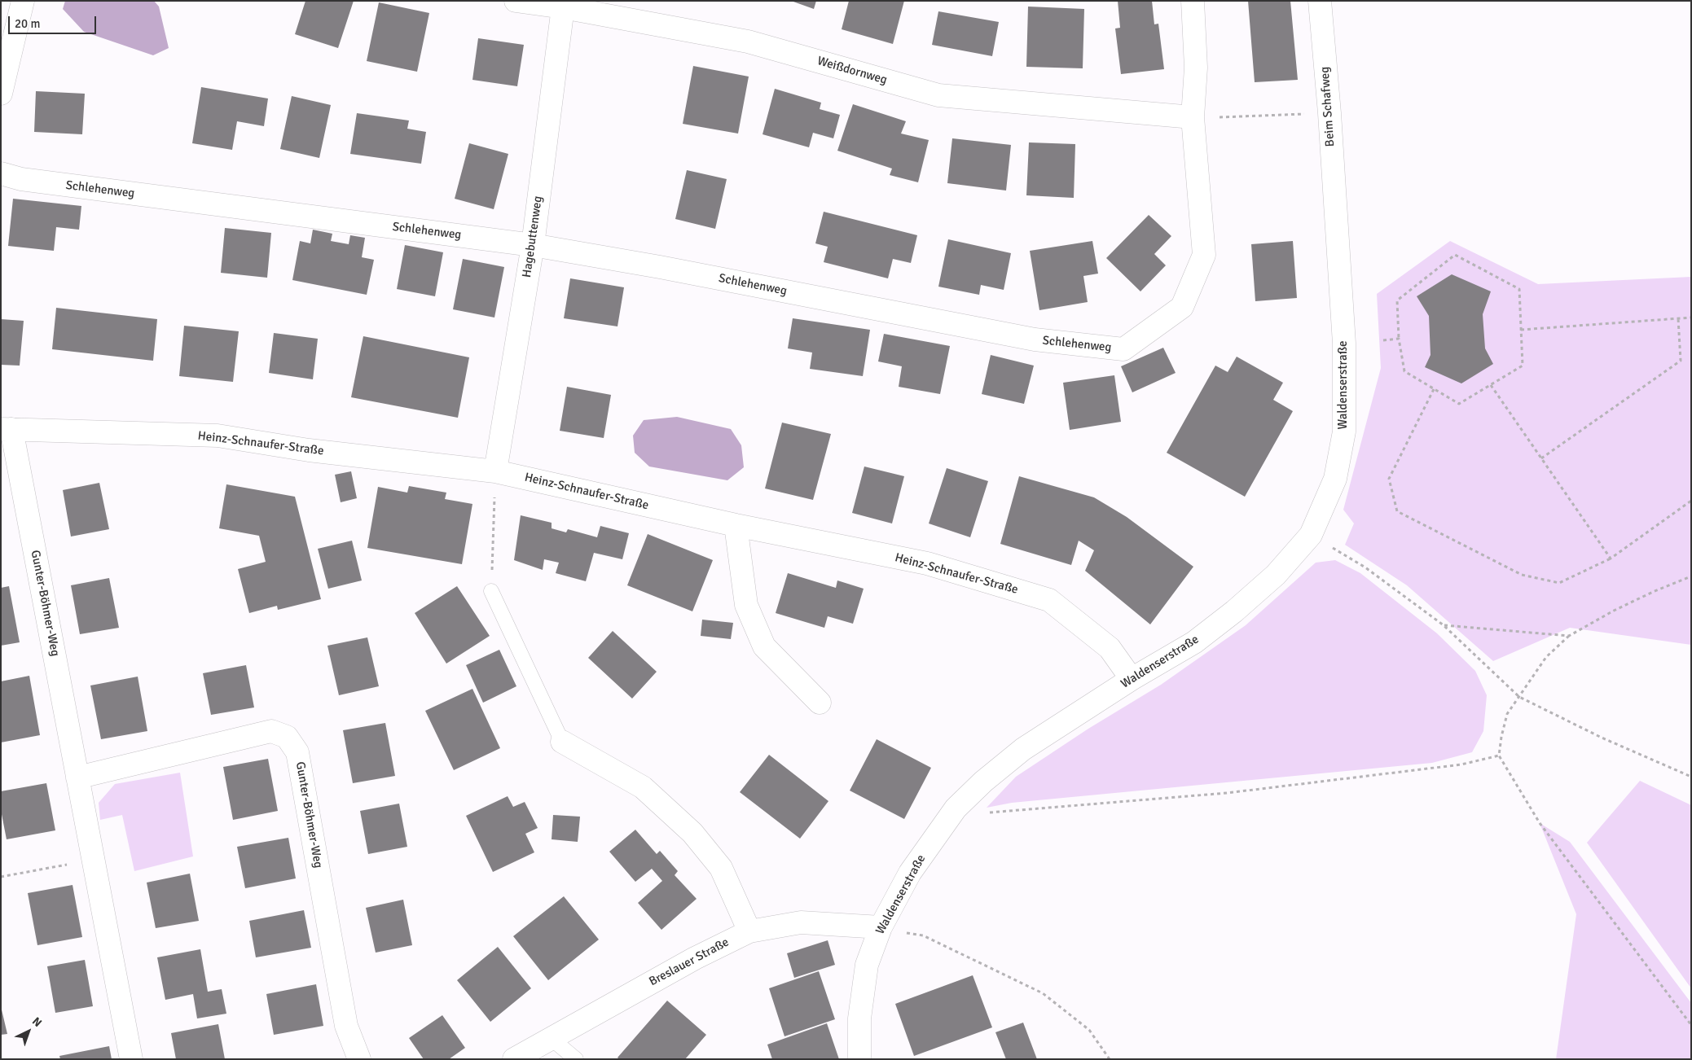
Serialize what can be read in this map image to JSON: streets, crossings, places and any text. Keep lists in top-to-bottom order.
{
  "streets": {
    "street": [
      "Weißdornweg",
      "Beim Schafweg",
      "Schlehenweg",
      "Hagebuttenweg",
      "Waldenserstraße",
      "Heinz-Schnaufer-Straße",
      "Gunter-Böhmer-Weg",
      "Breslauer Straße"
    ]
  },
  "crossings": [
    ["Weißdornweg", "Schlehenweg"],
    ["Weißdornweg", "Hagebuttenweg"],
    ["Beim Schafweg", "Waldenserstraße"],
    ["Schlehenweg", "Hagebuttenweg"],
    ["Hagebuttenweg", "Heinz-Schnaufer-Straße"],
    ["Waldenserstraße", "Heinz-Schnaufer-Straße"],
    ["Waldenserstraße", "Breslauer Straße"],
    ["Heinz-Schnaufer-Straße", "Gunter-Böhmer-Weg"]
  ],
  "scale_bar": "20 m",
  "north": "top right"
}
